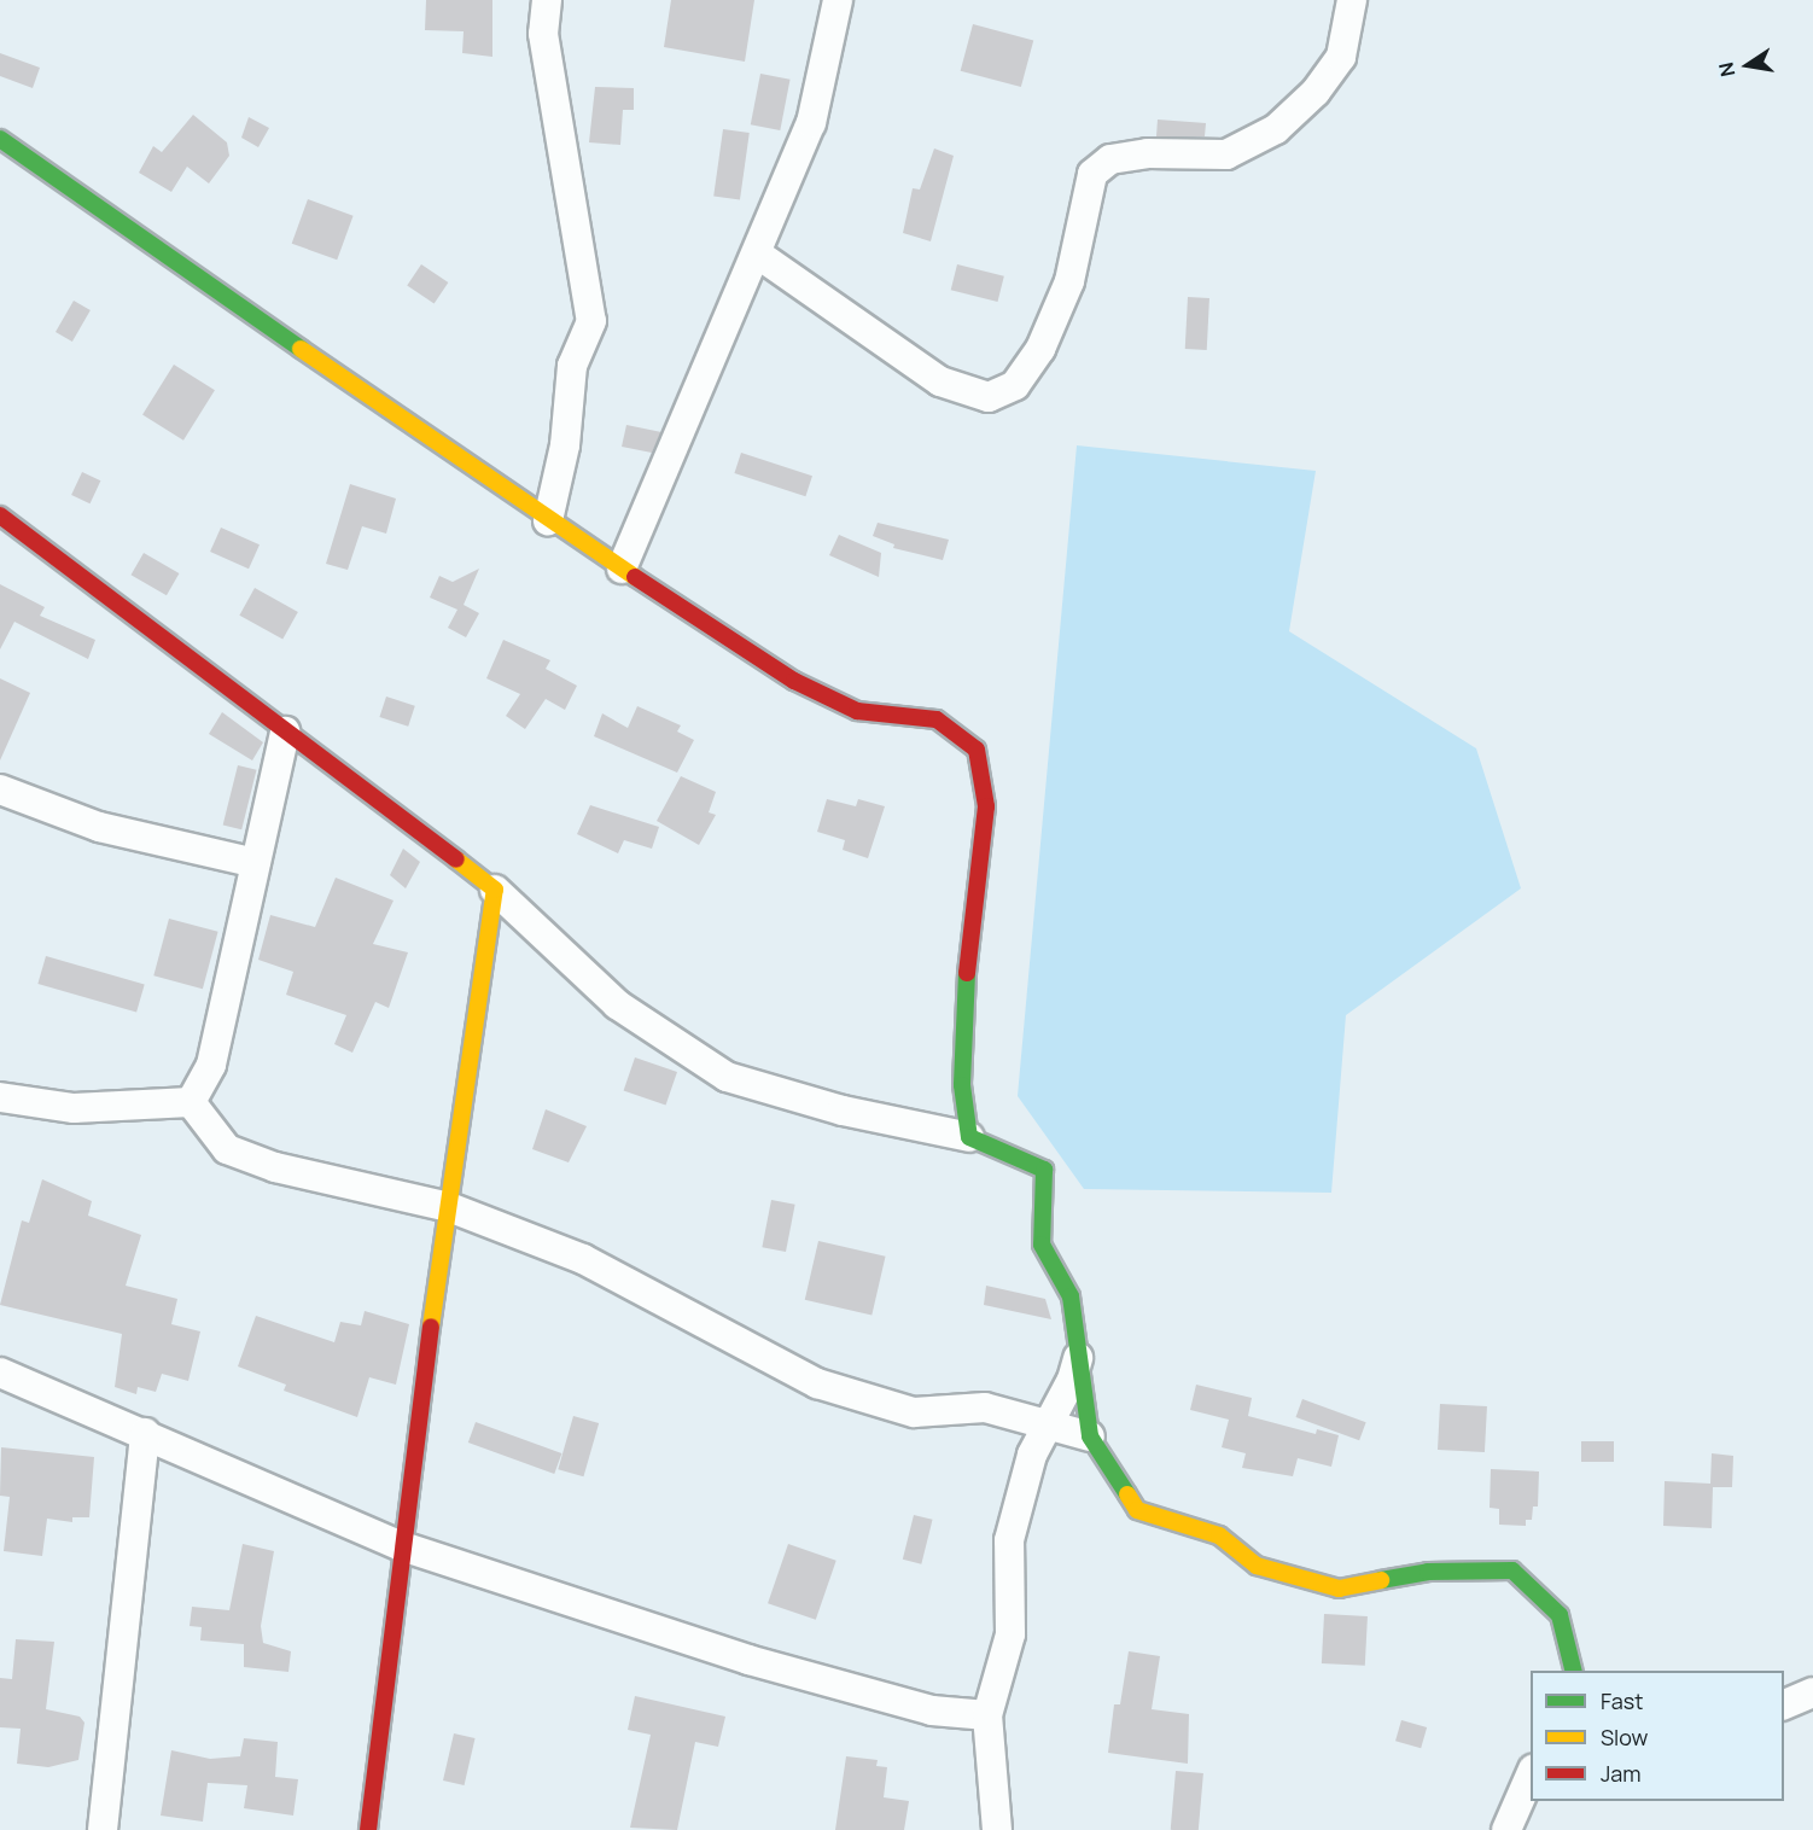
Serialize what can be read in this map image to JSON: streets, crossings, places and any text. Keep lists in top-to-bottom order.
{
  "legend": ["Fast", "Slow", "Jam"],
  "north": "left"
}
